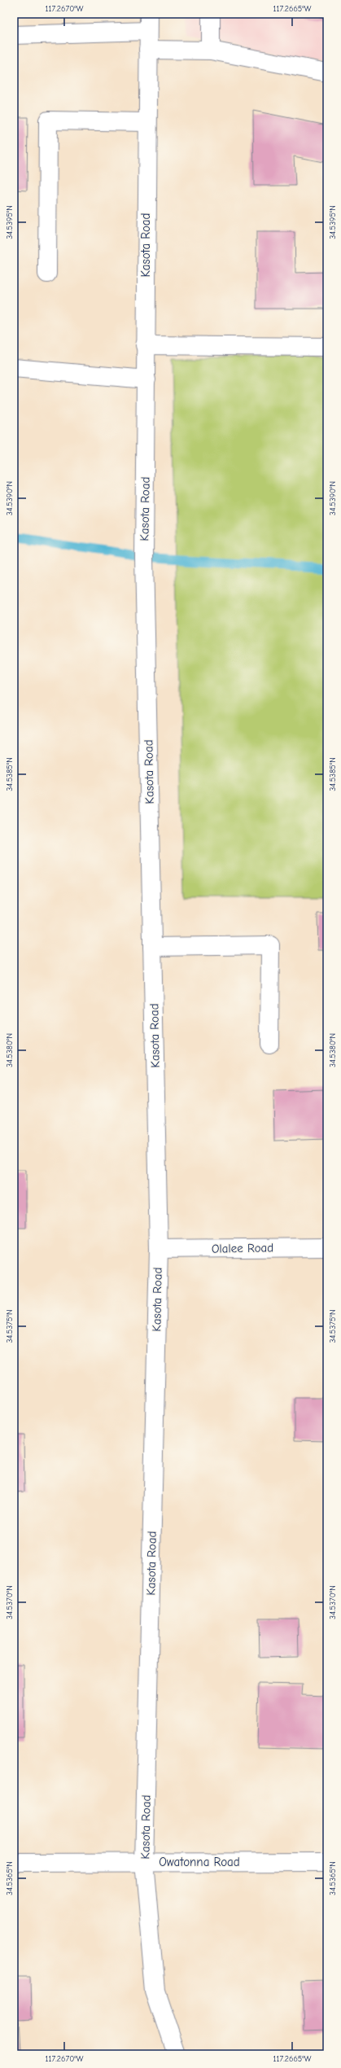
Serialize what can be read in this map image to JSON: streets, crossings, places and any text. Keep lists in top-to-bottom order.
{
  "streets": {
    "street": ["Kasota Road", "Olalee Road", "Owatonna Road"]
  },
  "crossings": [
    ["Kasota Road", "Olalee Road"],
    ["Kasota Road", "Owatonna Road"]
  ],
  "coordinates": [
    "117.2670°W",
    "117.2665°W",
    "34.5395°N",
    "34.5390°N",
    "34.5385°N",
    "34.5380°N",
    "34.5375°N",
    "34.5370°N",
    "34.5365°N"
  ]
}
